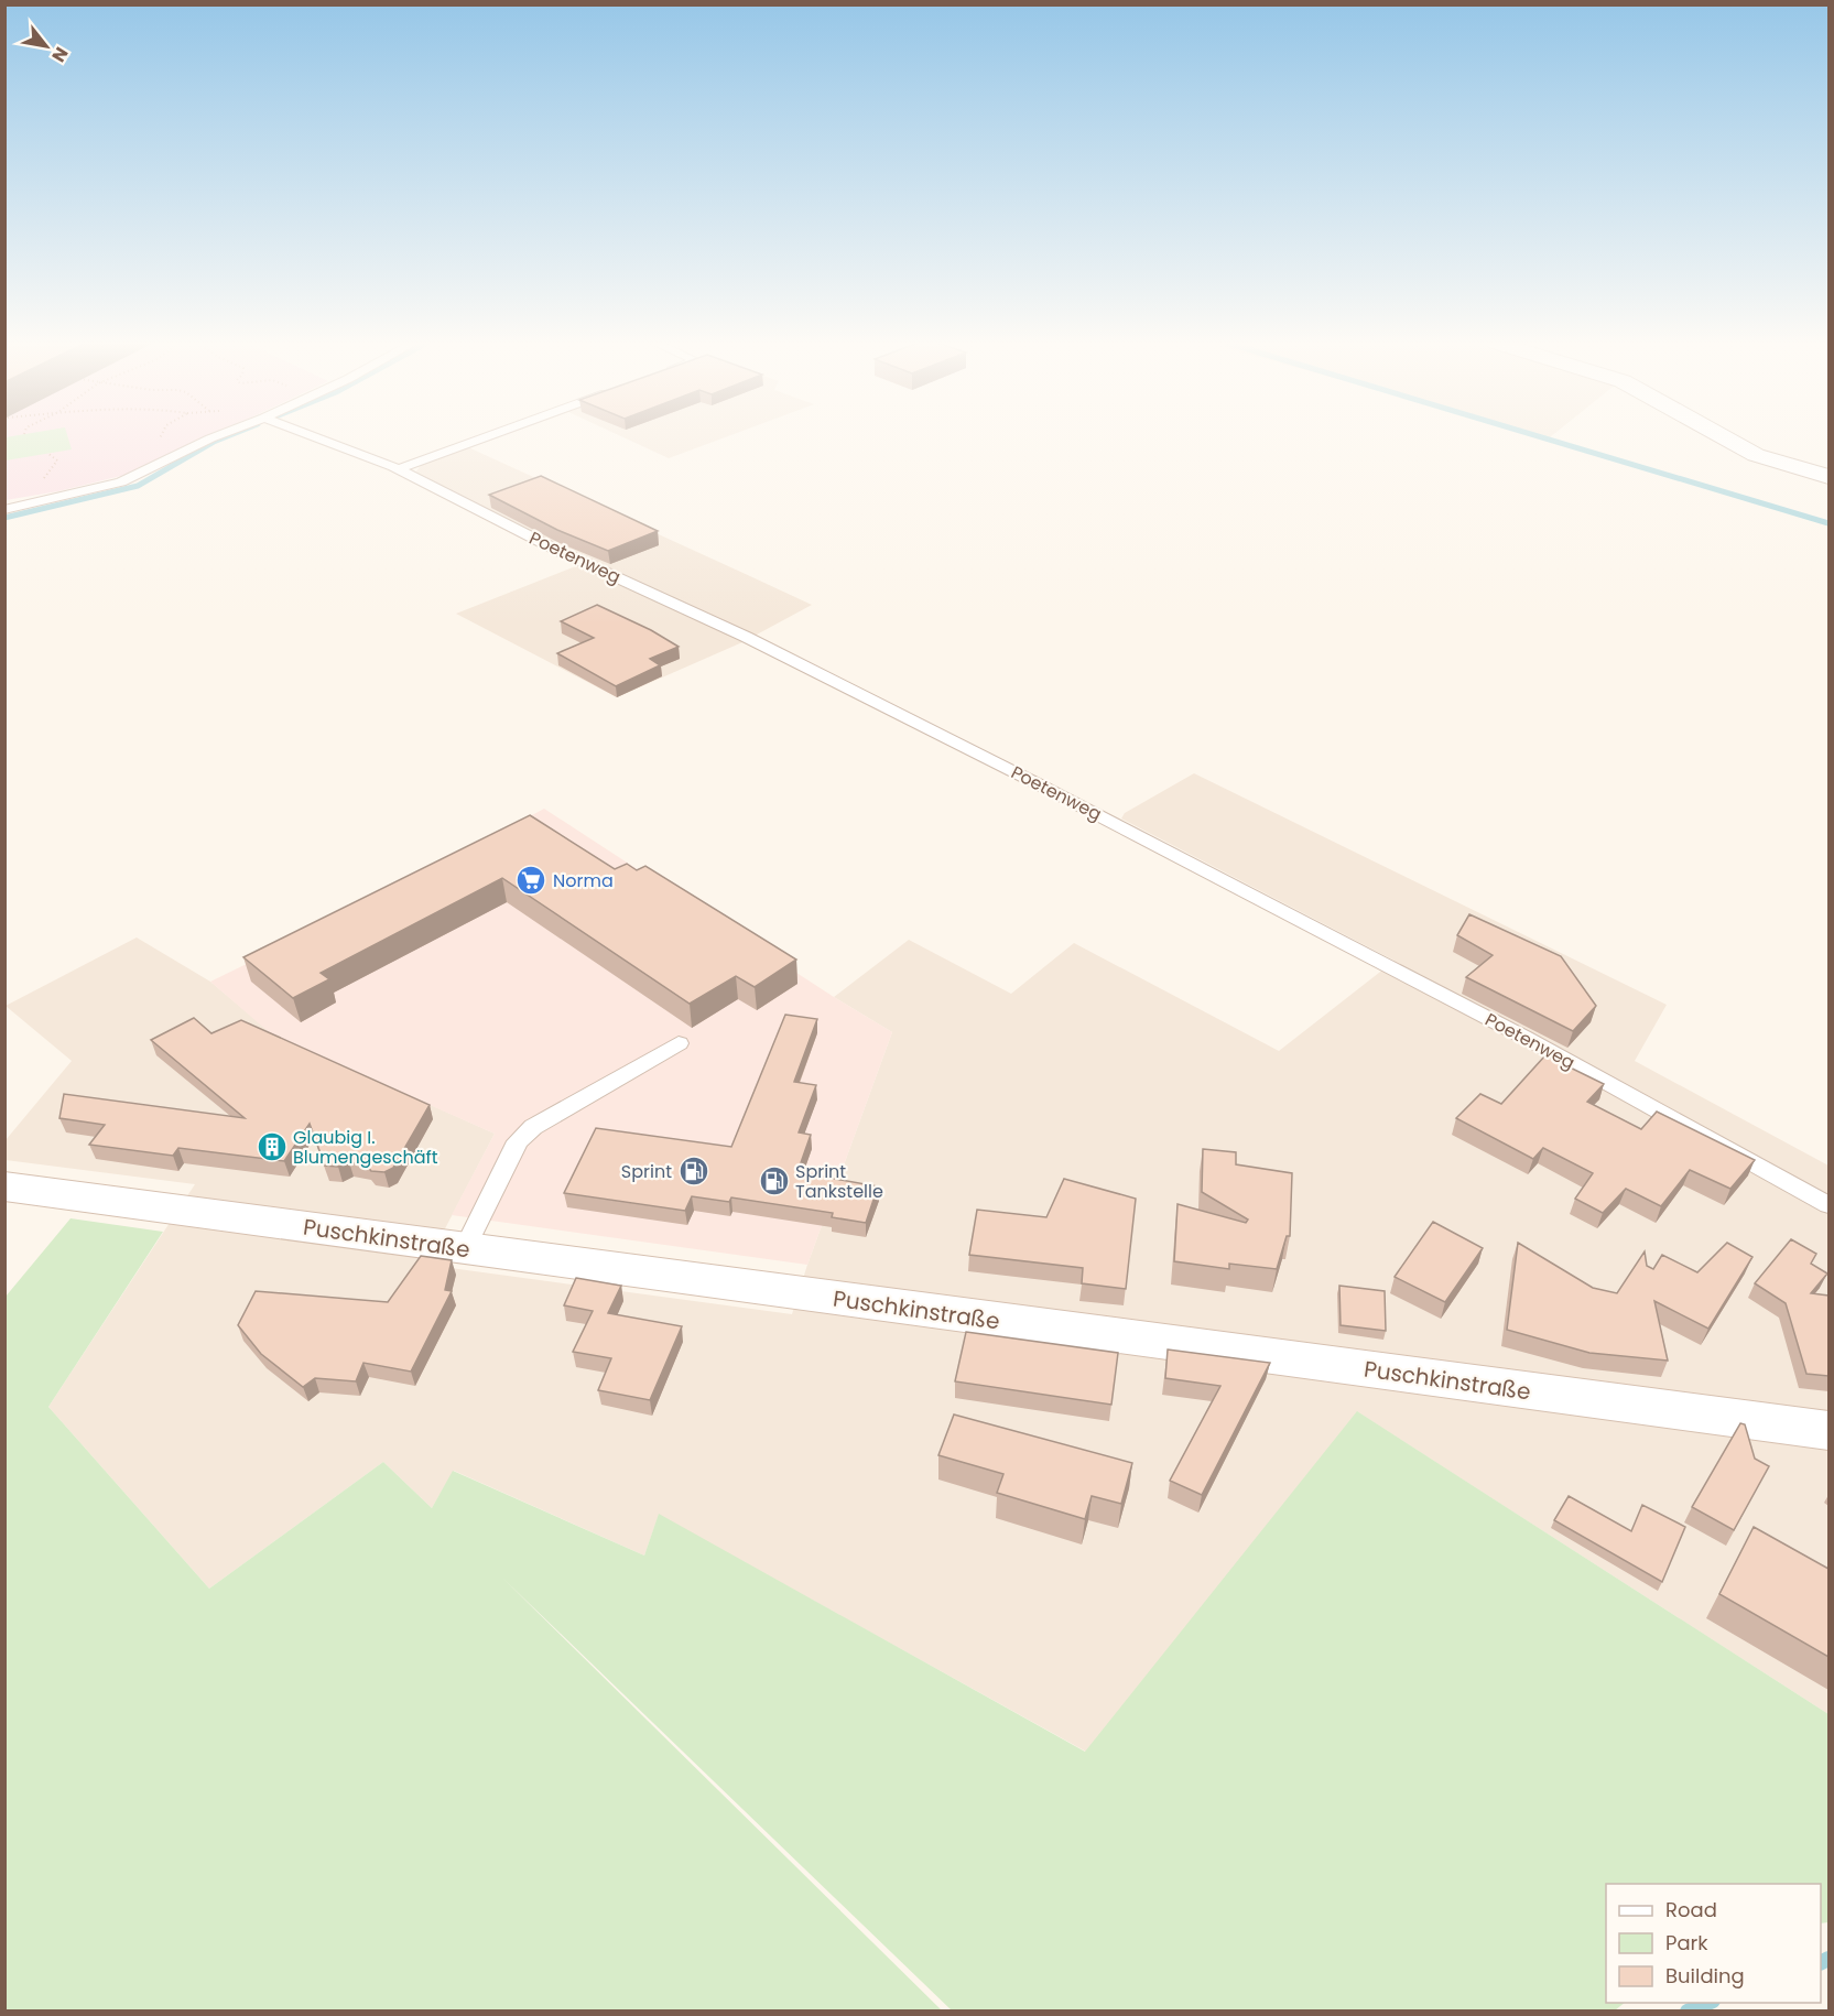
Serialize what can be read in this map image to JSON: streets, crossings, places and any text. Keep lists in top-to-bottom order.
{
  "streets": {
    "main road": ["Puschkinstraße"],
    "lane": ["Poetenweg"]
  },
  "places": {
    "supermarket": ["Norma"],
    "building": ["Glaubig I. Blumengeschäft"],
    "fuel station": ["Sprint", "Sprint Tankstelle"]
  },
  "legend": ["Road", "Park", "Building"],
  "north": "bottom right"
}
